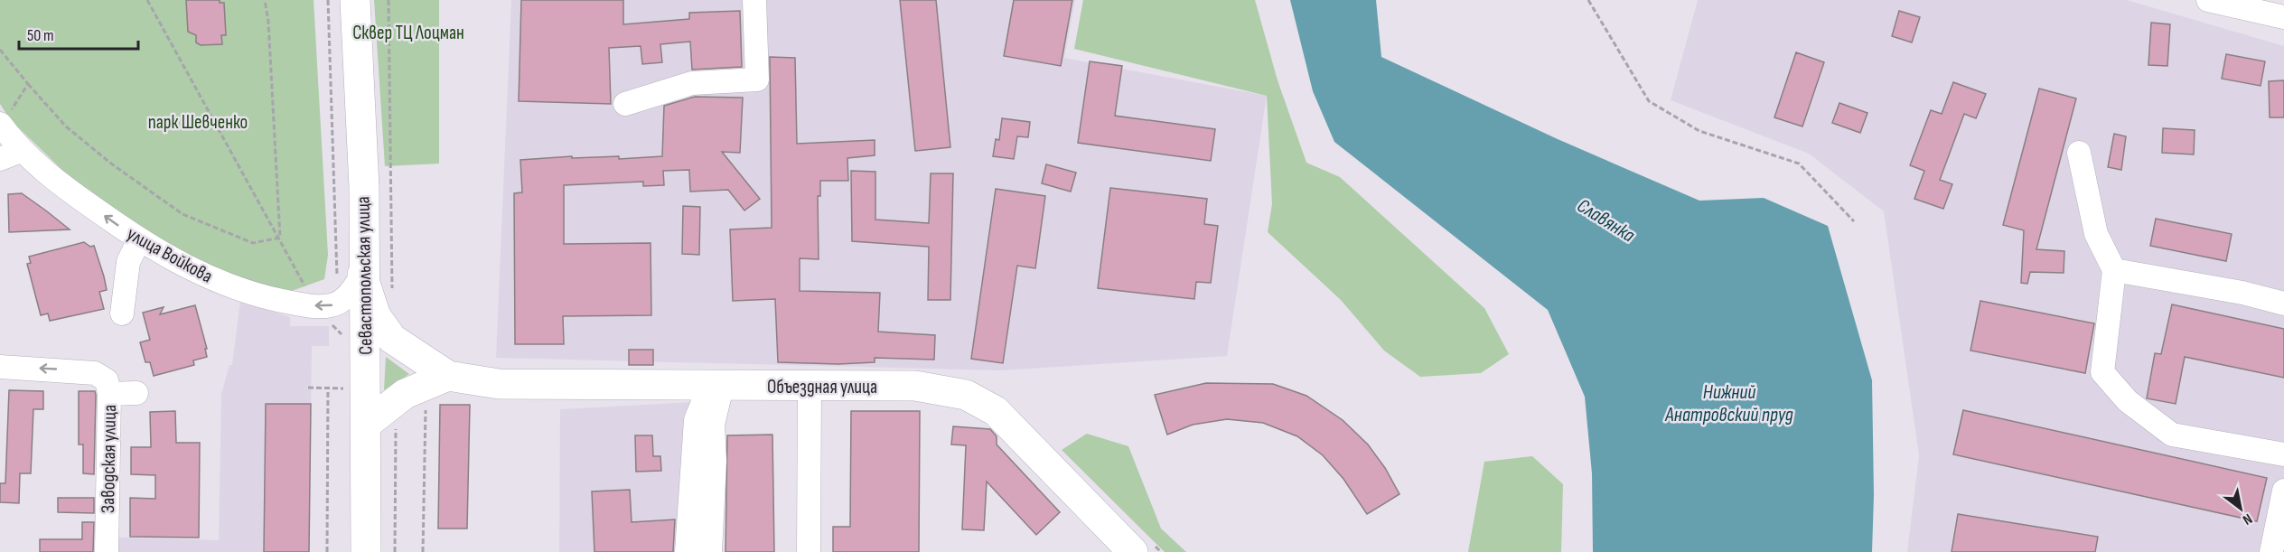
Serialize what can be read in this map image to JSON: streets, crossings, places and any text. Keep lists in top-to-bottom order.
{
  "streets": {
    "main road": ["Севастопольская улица", "Объездная улица"],
    "street": ["улица Войкова", "Заводская улица"]
  },
  "crossings": [
    ["улица Войкова", "Севастопольская улица"],
    ["улица Войкова", "Объездная улица"],
    ["Севастопольская улица", "Объездная улица"]
  ],
  "one_way": ["улица Войкова", "Заводская улица"],
  "water": ["Славянка", "Нижний Анатровский пруд"],
  "parks": ["Сквер ТЦ Лоцман", "парк Шевченко"],
  "scale_bar": "50 m",
  "north": "bottom right"
}
